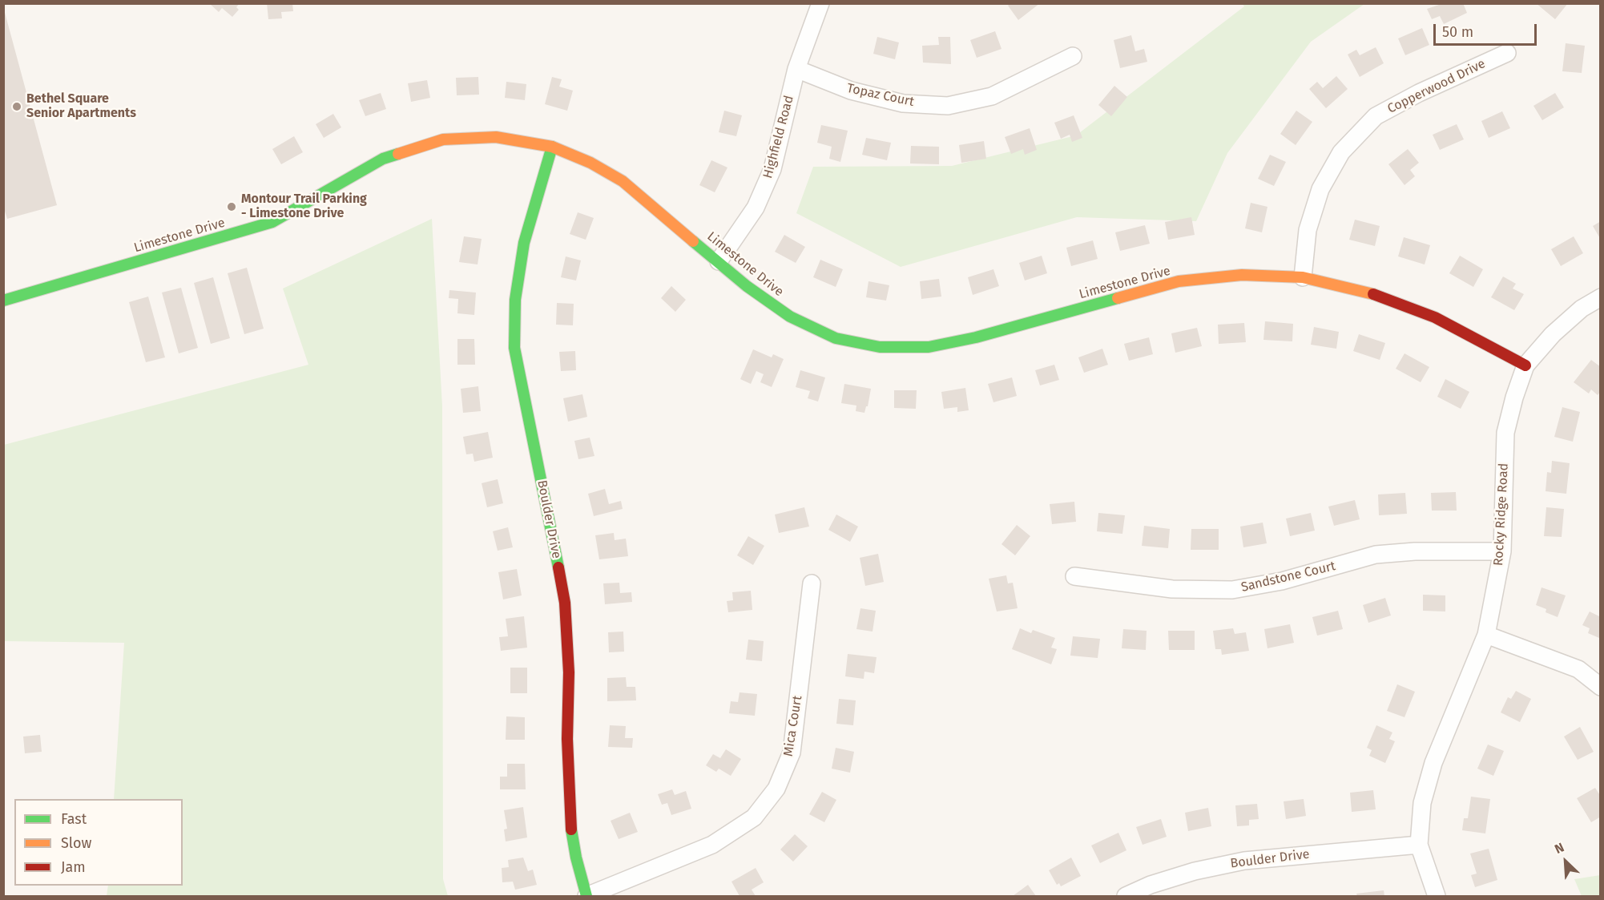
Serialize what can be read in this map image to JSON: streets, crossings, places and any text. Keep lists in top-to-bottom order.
{
  "streets": {
    "street": [
      "Copperwood Drive",
      "Topaz Court",
      "Highfield Road",
      "Limestone Drive",
      "Rocky Ridge Road",
      "Boulder Drive",
      "Sandstone Court",
      "Mica Court"
    ]
  },
  "crossings": [
    ["Copperwood Drive", "Limestone Drive"],
    ["Topaz Court", "Highfield Road"],
    ["Highfield Road", "Limestone Drive"],
    ["Limestone Drive", "Rocky Ridge Road"],
    ["Limestone Drive", "Boulder Drive"],
    ["Rocky Ridge Road", "Boulder Drive"],
    ["Rocky Ridge Road", "Sandstone Court"],
    ["Boulder Drive", "Mica Court"]
  ],
  "places": ["Bethel Square Senior Apartments", "Montour Trail Parking - Limestone Drive"],
  "legend": ["Fast", "Slow", "Jam"],
  "scale_bar": "50 m",
  "north": "top left"
}
